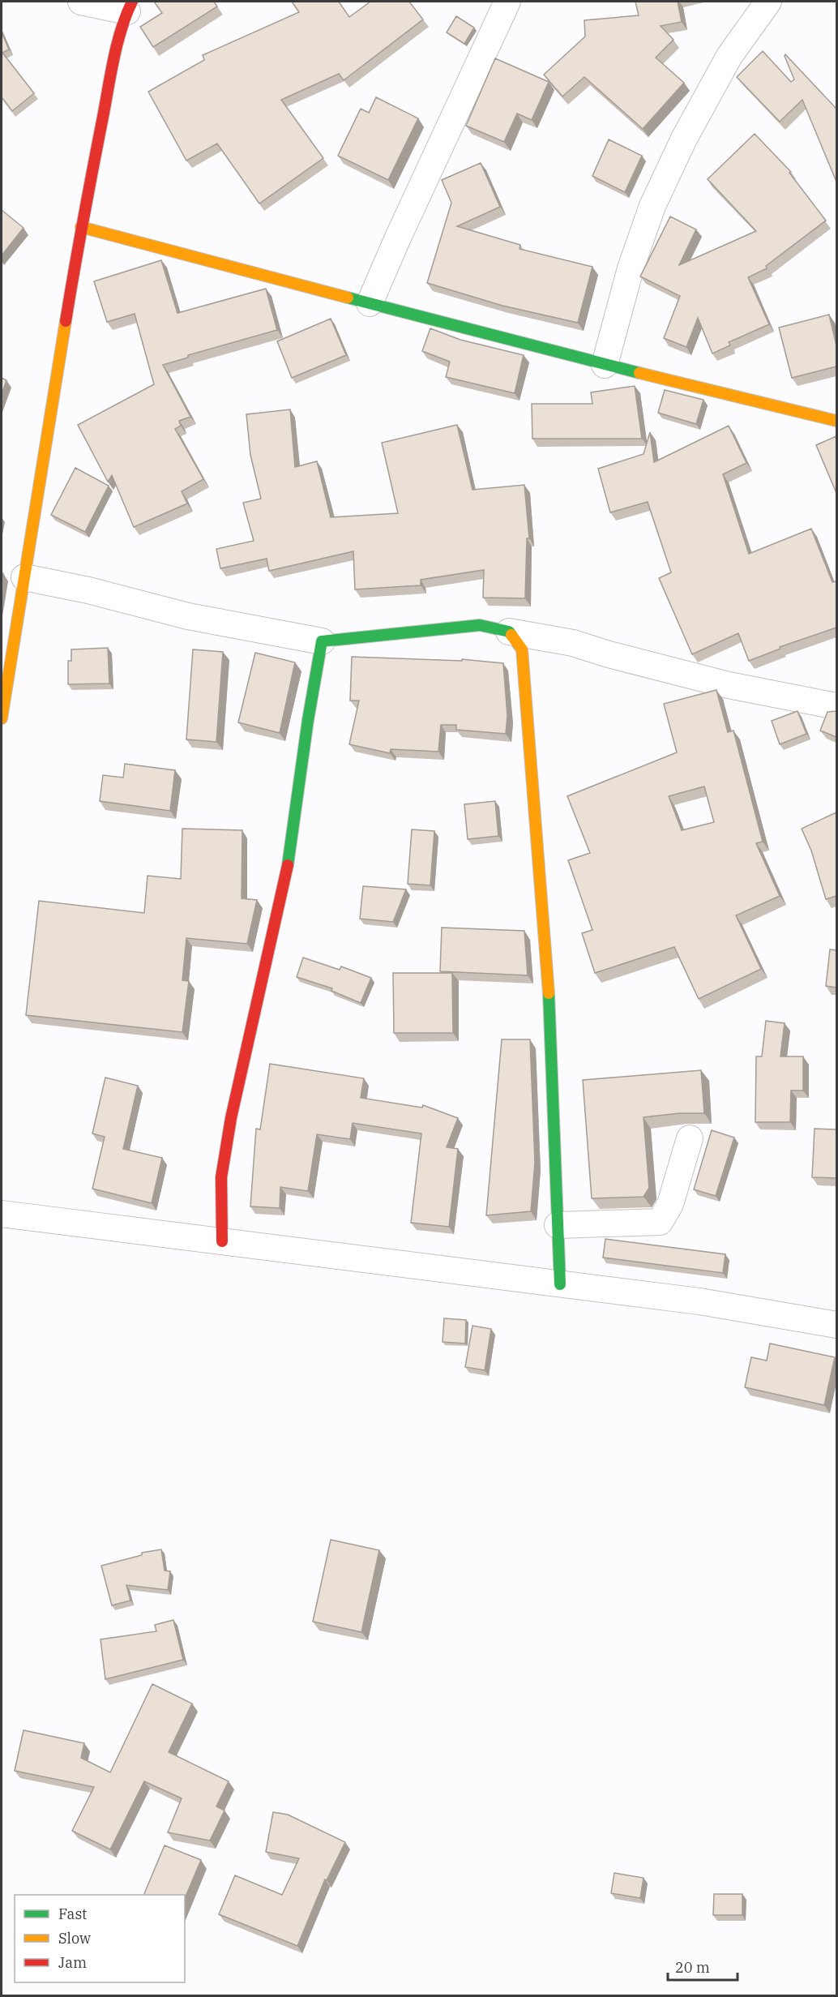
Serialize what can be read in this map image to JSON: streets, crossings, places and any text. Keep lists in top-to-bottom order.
{
  "legend": ["Fast", "Slow", "Jam"],
  "scale_bar": "20 m"
}
